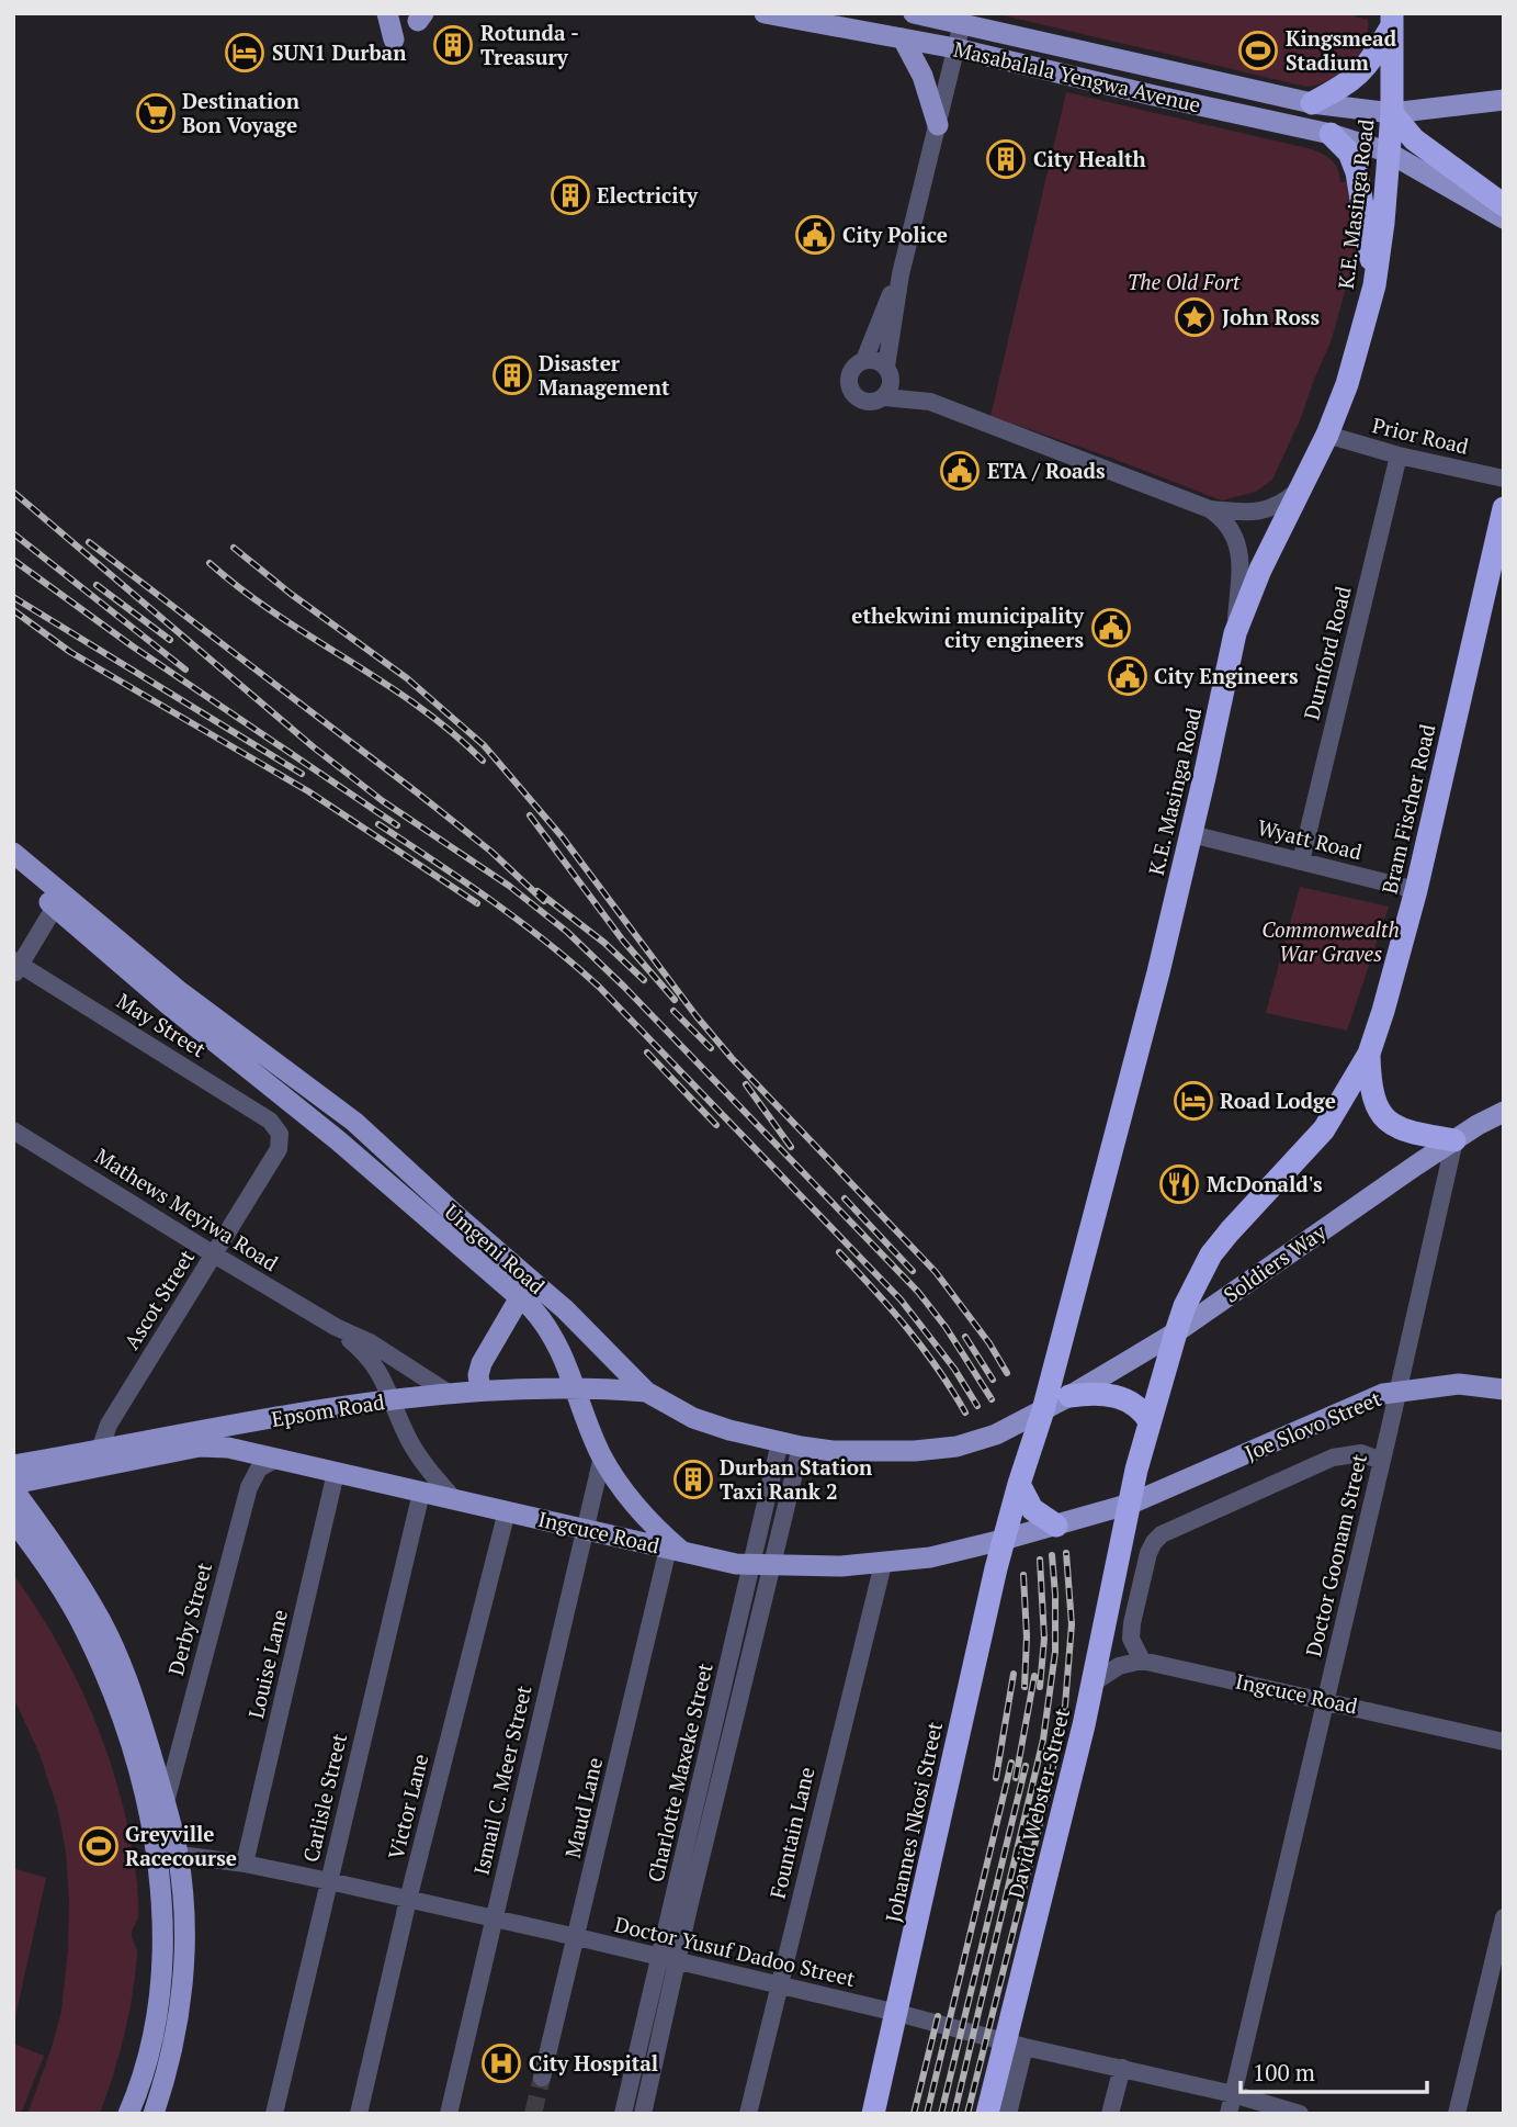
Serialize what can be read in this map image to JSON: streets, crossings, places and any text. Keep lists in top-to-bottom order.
{
  "streets": {
    "highway": [
      "K.E. Masinga Road",
      "Bram Fischer Road",
      "David Webster Street",
      "Johannes Nkosi Street"
    ],
    "main road": [
      "Masabalala Yengwa Avenue",
      "Umgeni Road",
      "Soldiers Way",
      "Epsom Road",
      "Joe Slovo Street",
      "Ingcuce Road"
    ],
    "street": [
      "Prior Road",
      "Durnford Road",
      "Wyatt Road",
      "May Street",
      "Mathews Meyiwa Road",
      "Ascot Street",
      "Doctor Goonam Street",
      "Derby Street",
      "Louise Lane",
      "Charlotte Maxeke Street",
      "Ismail C. Meer Street",
      "Carlisle Street",
      "Victor Lane",
      "Maud Lane",
      "Fountain Lane",
      "Doctor Yusuf Dadoo Street"
    ]
  },
  "crossings": [
    ["Masabalala Yengwa Avenue", "K.E. Masinga Road"],
    ["K.E. Masinga Road", "Prior Road"],
    ["K.E. Masinga Road", "Bram Fischer Road"],
    ["K.E. Masinga Road", "Wyatt Road"],
    ["K.E. Masinga Road", "Umgeni Road"],
    ["K.E. Masinga Road", "Soldiers Way"],
    ["K.E. Masinga Road", "Joe Slovo Street"],
    ["K.E. Masinga Road", "Ingcuce Road"],
    ["K.E. Masinga Road", "David Webster Street"],
    ["K.E. Masinga Road", "Johannes Nkosi Street"],
    ["Prior Road", "Durnford Road"],
    ["Durnford Road", "Wyatt Road"],
    ["Bram Fischer Road", "Wyatt Road"],
    ["Bram Fischer Road", "Umgeni Road"],
    ["Bram Fischer Road", "Soldiers Way"],
    ["Bram Fischer Road", "Joe Slovo Street"],
    ["Bram Fischer Road", "Ingcuce Road"],
    ["Bram Fischer Road", "David Webster Street"],
    ["Bram Fischer Road", "Johannes Nkosi Street"],
    ["May Street", "Ascot Street"],
    ["Mathews Meyiwa Road", "Ascot Street"],
    ["Mathews Meyiwa Road", "Epsom Road"],
    ["Mathews Meyiwa Road", "Ingcuce Road"],
    ["Umgeni Road", "Soldiers Way"],
    ["Umgeni Road", "Epsom Road"],
    ["Umgeni Road", "Joe Slovo Street"],
    ["Umgeni Road", "Ingcuce Road"],
    ["Umgeni Road", "Charlotte Maxeke Street"],
    ["Umgeni Road", "Ismail C. Meer Street"],
    ["Umgeni Road", "David Webster Street"],
    ["Umgeni Road", "Maud Lane"],
    ["Umgeni Road", "Johannes Nkosi Street"],
    ["Soldiers Way", "Joe Slovo Street"],
    ["Soldiers Way", "Ingcuce Road"],
    ["Soldiers Way", "Doctor Goonam Street"],
    ["Soldiers Way", "David Webster Street"],
    ["Soldiers Way", "Johannes Nkosi Street"],
    ["Ascot Street", "Epsom Road"],
    ["Joe Slovo Street", "Ingcuce Road"],
    ["Joe Slovo Street", "Doctor Goonam Street"],
    ["Joe Slovo Street", "David Webster Street"],
    ["Joe Slovo Street", "Johannes Nkosi Street"],
    ["Ingcuce Road", "Doctor Goonam Street"],
    ["Ingcuce Road", "Derby Street"],
    ["Ingcuce Road", "Louise Lane"],
    ["Ingcuce Road", "Charlotte Maxeke Street"],
    ["Ingcuce Road", "Ismail C. Meer Street"],
    ["Ingcuce Road", "Carlisle Street"],
    ["Ingcuce Road", "David Webster Street"],
    ["Ingcuce Road", "Victor Lane"],
    ["Ingcuce Road", "Maud Lane"],
    ["Ingcuce Road", "Johannes Nkosi Street"],
    ["Ingcuce Road", "Fountain Lane"],
    ["Doctor Goonam Street", "Doctor Yusuf Dadoo Street"],
    ["Louise Lane", "Doctor Yusuf Dadoo Street"],
    ["Charlotte Maxeke Street", "Doctor Yusuf Dadoo Street"],
    ["Ismail C. Meer Street", "Doctor Yusuf Dadoo Street"],
    ["Carlisle Street", "Doctor Yusuf Dadoo Street"],
    ["David Webster Street", "Johannes Nkosi Street"],
    ["David Webster Street", "Doctor Yusuf Dadoo Street"],
    ["Victor Lane", "Doctor Yusuf Dadoo Street"],
    ["Maud Lane", "Doctor Yusuf Dadoo Street"],
    ["Johannes Nkosi Street", "Doctor Yusuf Dadoo Street"],
    ["Fountain Lane", "Doctor Yusuf Dadoo Street"]
  ],
  "parks": ["The Old Fort", "Commonwealth War Graves"],
  "places": {
    "building": [
      "Rotunda - Treasury",
      "City Health",
      "Electricity",
      "Disaster Management",
      "Durban Station Taxi Rank 2"
    ],
    "sports": ["Kingsmead Stadium", "Greyville Racecourse"],
    "hotel": ["SUN1 Durban", "Road Lodge"],
    "supermarket": ["Destination Bon Voyage"],
    "public building": [
      "City Police",
      "ETA / Roads",
      "ethekwini municipality city engineers",
      "City Engineers"
    ],
    "place": ["John Ross"],
    "restaurant": ["McDonald's"],
    "hospital": ["City Hospital"]
  },
  "scale_bar": "100 m"
}
